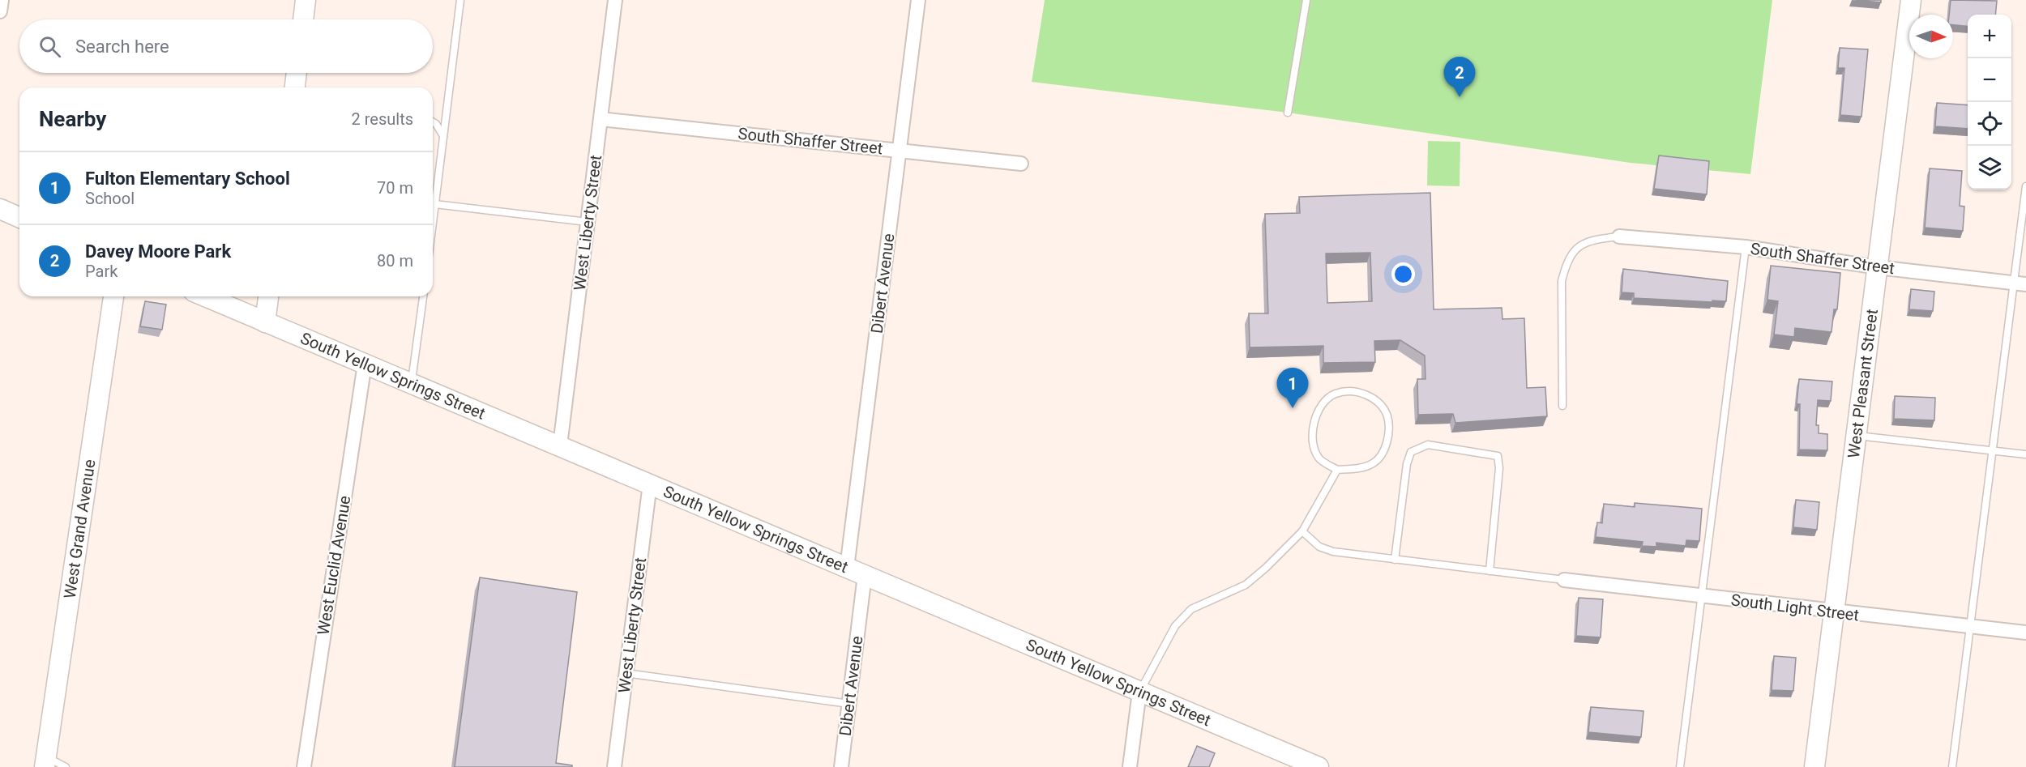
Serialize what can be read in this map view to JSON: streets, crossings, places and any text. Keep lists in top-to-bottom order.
{
  "streets": {
    "street": [
      "South Shaffer Street",
      "West Liberty Street",
      "Dibert Avenue",
      "South Yellow Springs Street",
      "West Pleasant Street",
      "West Grand Avenue",
      "West Euclid Avenue",
      "South Light Street"
    ]
  },
  "crossings": [
    ["South Shaffer Street", "West Liberty Street"],
    ["South Shaffer Street", "Dibert Avenue"],
    ["South Shaffer Street", "West Pleasant Street"],
    ["West Liberty Street", "South Yellow Springs Street"],
    ["Dibert Avenue", "South Yellow Springs Street"],
    ["South Yellow Springs Street", "West Euclid Avenue"],
    ["West Pleasant Street", "South Light Street"]
  ],
  "north": "right",
  "page": {
    "map_buttons": ["+", "−"],
    "search": "Search here",
    "pins": ["2", "1"],
    "heading": ["Nearby", "2 results"],
    "list": [
      {
        "mark": "1",
        "name": "Fulton Elementary School",
        "note": "School",
        "value": "70 m"
      },
      {
        "mark": "2",
        "name": "Davey Moore Park",
        "note": "Park",
        "value": "80 m"
      }
    ]
  }
}
